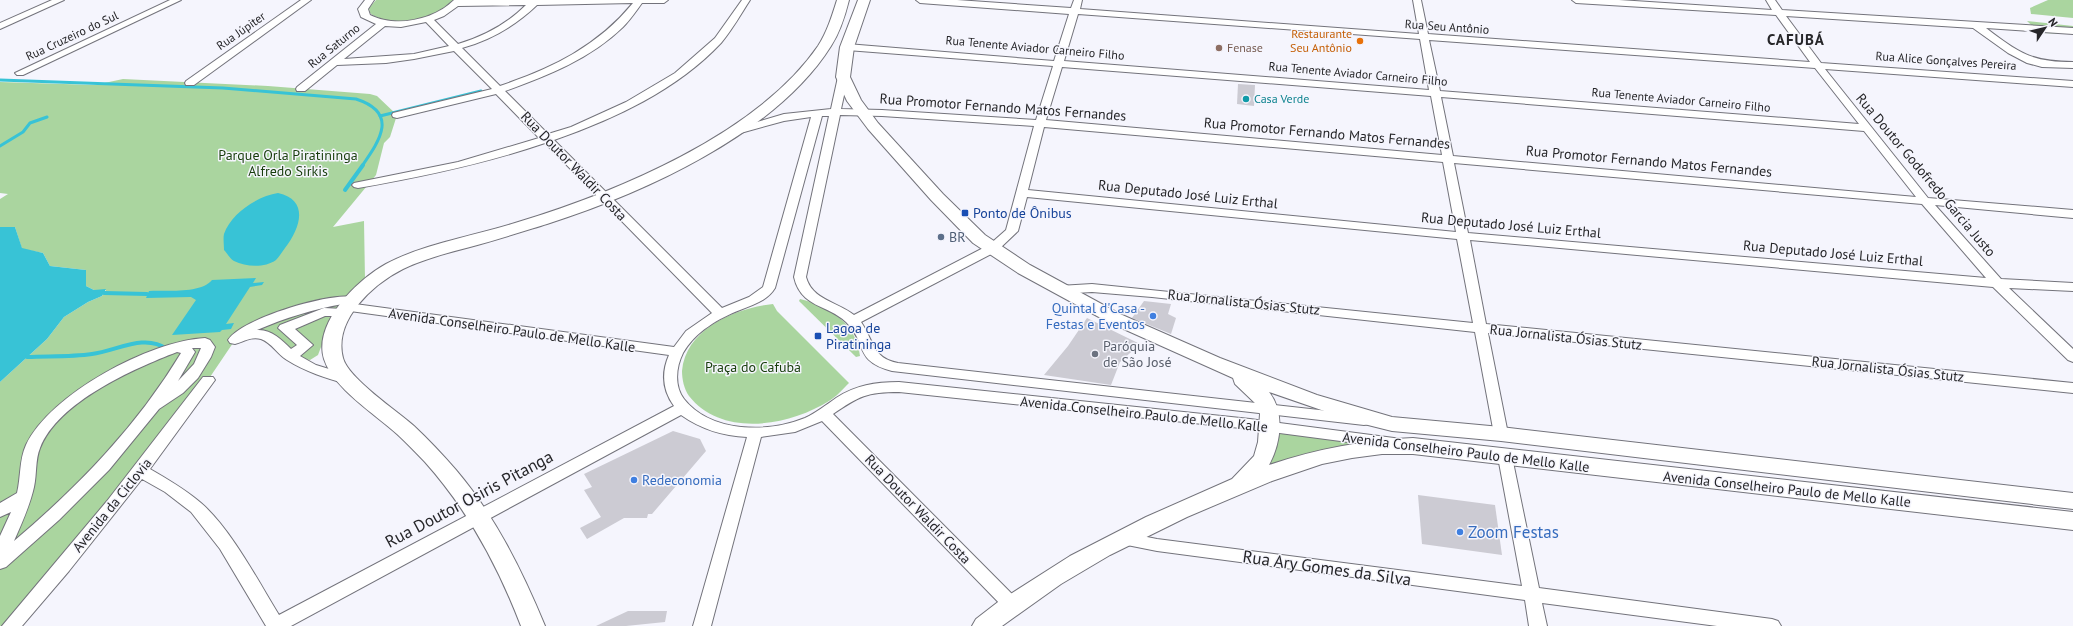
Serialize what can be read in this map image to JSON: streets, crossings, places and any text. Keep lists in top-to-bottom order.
{
  "streets": {
    "main road": ["Avenida Conselheiro Paulo de Mello Kalle"],
    "street": [
      "Rua Seu Antônio",
      "Rua Júpiter",
      "Rua Cruzeiro do Sul",
      "Rua Saturno",
      "Rua Tenente Aviador Carneiro Filho",
      "Rua Alice Gonçalves Pereira",
      "Rua Promotor Fernando Matos Fernandes",
      "Rua Doutor Waldir Costa",
      "Rua Doutor Godofredo Garcia Justo",
      "Rua Deputado José Luiz Erthal",
      "Rua Jornalista Ósias Stutz",
      "Rua Doutor Osiris Pitanga",
      "Avenida da Ciclovia",
      "Rua Ary Gomes da Silva"
    ]
  },
  "crossings": [
    ["Rua Seu Antônio", "Rua Alice Gonçalves Pereira"],
    ["Rua Seu Antônio", "Rua Doutor Godofredo Garcia Justo"],
    ["Rua Tenente Aviador Carneiro Filho", "Rua Doutor Godofredo Garcia Justo"],
    ["Rua Alice Gonçalves Pereira", "Rua Doutor Godofredo Garcia Justo"],
    ["Rua Promotor Fernando Matos Fernandes", "Rua Doutor Godofredo Garcia Justo"],
    ["Rua Doutor Waldir Costa", "Avenida Conselheiro Paulo de Mello Kalle"],
    ["Rua Doutor Godofredo Garcia Justo", "Rua Deputado José Luiz Erthal"],
    ["Avenida Conselheiro Paulo de Mello Kalle", "Rua Doutor Osiris Pitanga"]
  ],
  "districts": ["CAFUBÁ"],
  "parks": ["Parque Orla Piratininga Alfredo Sirkis", "Praça do Cafubá"],
  "places": {
    "other": [
      "Restaurante Seu Antônio",
      "Fenase",
      "Casa Verde",
      "BR",
      "Quintal d'Casa - Festas e Eventos",
      "Paróquia de São José",
      "Redeconomia",
      "Zoom Festas"
    ],
    "transit": ["Ponto de Ônibus", "Lagoa de Piratininga"]
  },
  "north": "top right"
}
